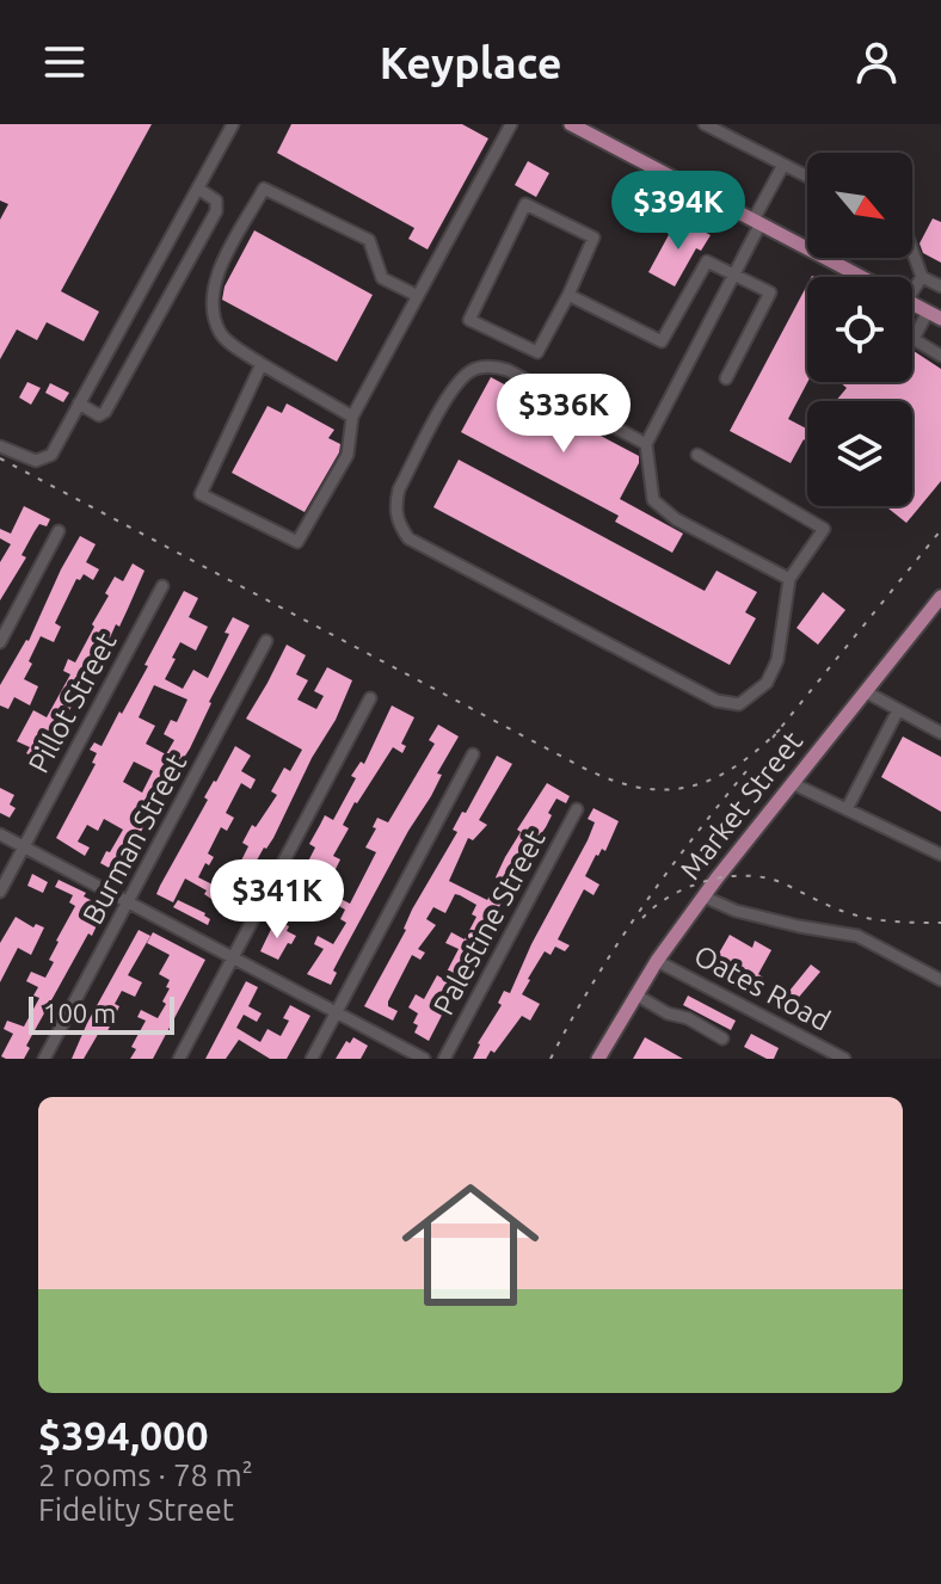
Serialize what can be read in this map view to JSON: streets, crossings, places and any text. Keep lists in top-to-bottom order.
{
  "streets": {
    "main road": ["Market Street"],
    "street": [
      "Pillot Street",
      "Burman Street",
      "Palestine Street",
      "Oates Road"
    ]
  },
  "crossings": [
    ["Market Street", "Oates Road"]
  ],
  "scale_bar": "100 m",
  "north": "bottom right",
  "page": {
    "header": "Keyplace",
    "price": ["$394K", "$336K", "$341K"],
    "scale": "100 m",
    "list": [
      {
        "name": "$394,000",
        "note": "2 rooms · 78 m² · Fidelity Street"
      }
    ]
  }
}
